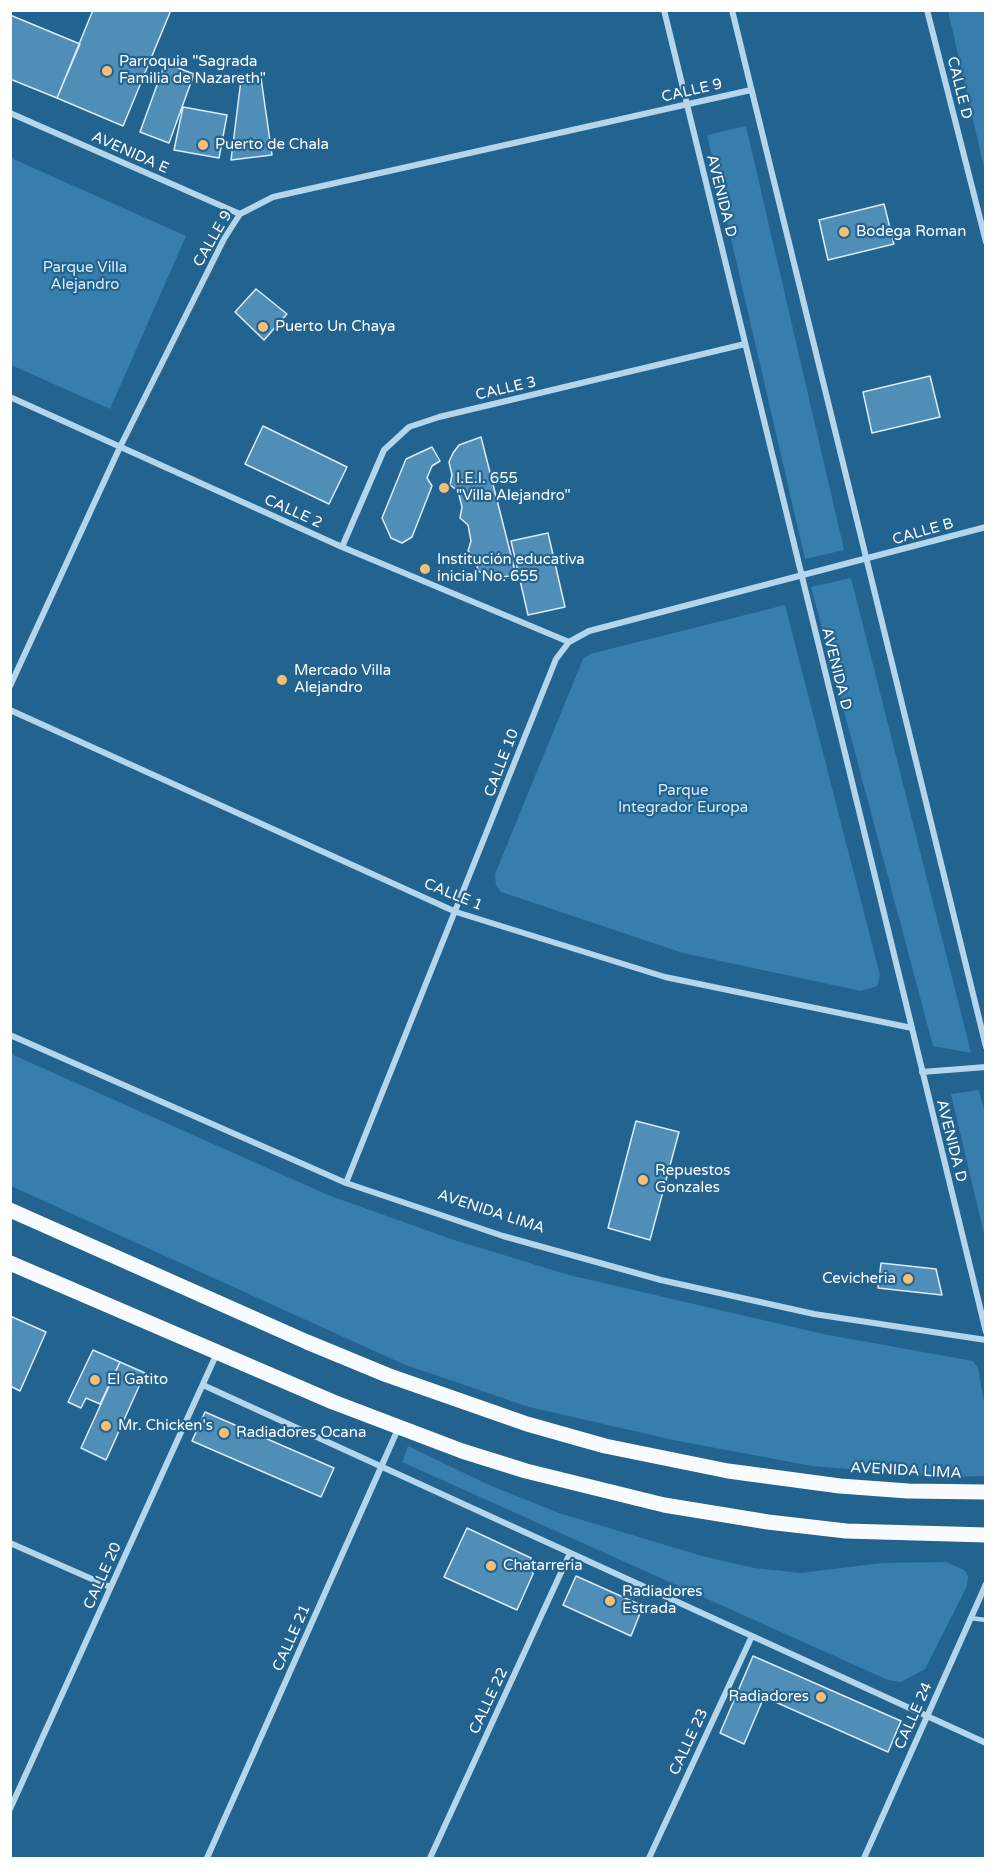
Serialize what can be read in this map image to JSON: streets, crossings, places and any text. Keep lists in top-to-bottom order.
{
  "streets": {
    "main road": ["AVENIDA LIMA"],
    "street": [
      "CALLE D",
      "CALLE 9",
      "AVENIDA E",
      "AVENIDA D",
      "CALLE 3",
      "CALLE 2",
      "CALLE B",
      "CALLE 10",
      "CALLE 1",
      "CALLE 20",
      "CALLE 21",
      "CALLE 22",
      "CALLE 24",
      "CALLE 23"
    ]
  },
  "crossings": [
    ["CALLE 9", "AVENIDA E"],
    ["CALLE 9", "AVENIDA D"],
    ["CALLE 9", "CALLE 2"],
    ["AVENIDA D", "CALLE 3"],
    ["AVENIDA D", "CALLE 1"],
    ["CALLE 3", "CALLE 2"],
    ["CALLE 2", "CALLE 10"],
    ["CALLE 10", "CALLE 1"],
    ["CALLE 10", "AVENIDA LIMA"]
  ],
  "parks": ["Parque Villa Alejandro", "Parque Integrador Europa"],
  "places": [
    "Parroquia \"Sagrada Familia de Nazareth\"",
    "Puerto de Chala",
    "Bodega Roman",
    "Puerto Un Chaya",
    "I.E.I. 655 \"Villa Alejandro\"",
    "Institución educativa inicial No. 655",
    "Mercado Villa Alejandro",
    "Repuestos Gonzales",
    "Cevicheria",
    "El Gatito",
    "Mr. Chicken's",
    "Radiadores Ocana",
    "Chatarreria",
    "Radiadores Estrada",
    "Radiadores"
  ]
}
